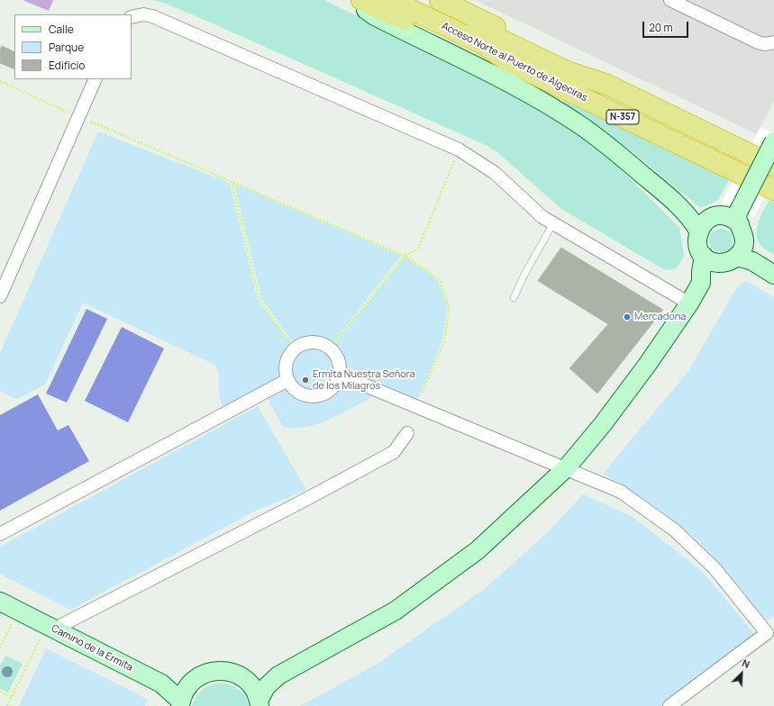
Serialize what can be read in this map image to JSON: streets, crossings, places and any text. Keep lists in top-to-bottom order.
{
  "streets": {
    "highway": ["Acceso Norte al Puerto de Algeciras", "N-357"],
    "street": ["Camino de la Ermita"]
  },
  "places": ["Mercadona", "Ermita Nuestra Señora de los Milagros"],
  "legend": ["Calle", "Parque", "Edificio"],
  "scale_bar": "20 m",
  "north": "top right"
}
